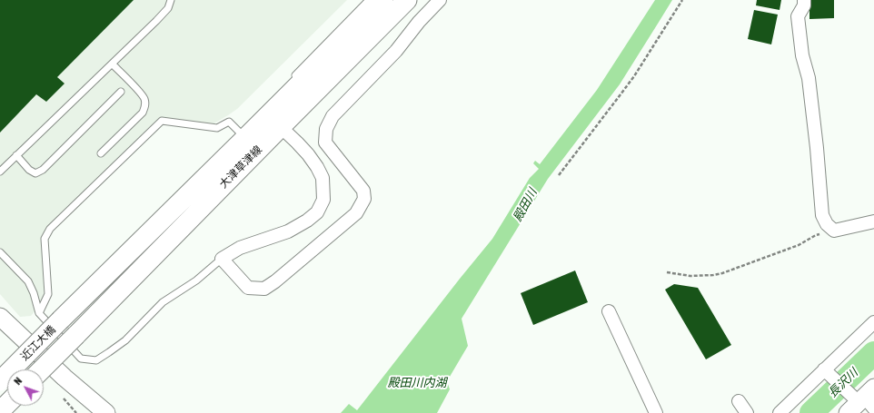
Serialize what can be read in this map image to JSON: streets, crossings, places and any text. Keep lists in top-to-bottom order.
{
  "streets": {
    "main road": ["大津草津線", "近江大橋"]
  },
  "crossings": [
    ["大津草津線", "近江大橋"]
  ],
  "water": ["殿田川", "殿田川内湖", "長沢川"],
  "north": "top left"
}
